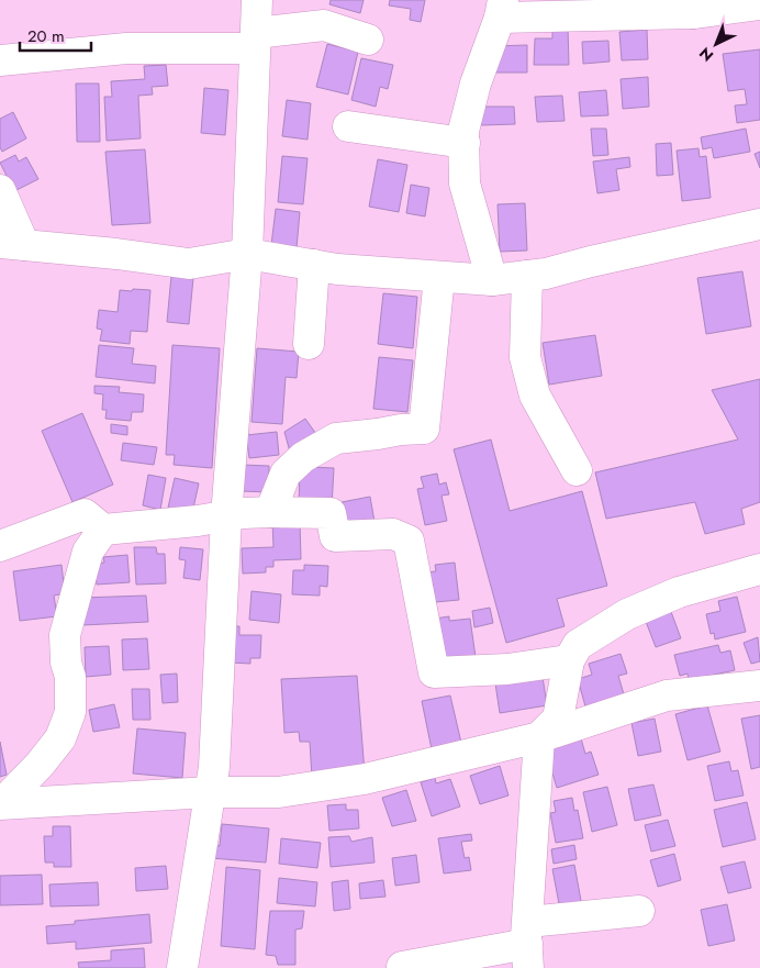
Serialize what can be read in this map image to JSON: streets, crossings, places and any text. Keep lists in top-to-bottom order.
{
  "scale_bar": "20 m",
  "north": "bottom left"
}
